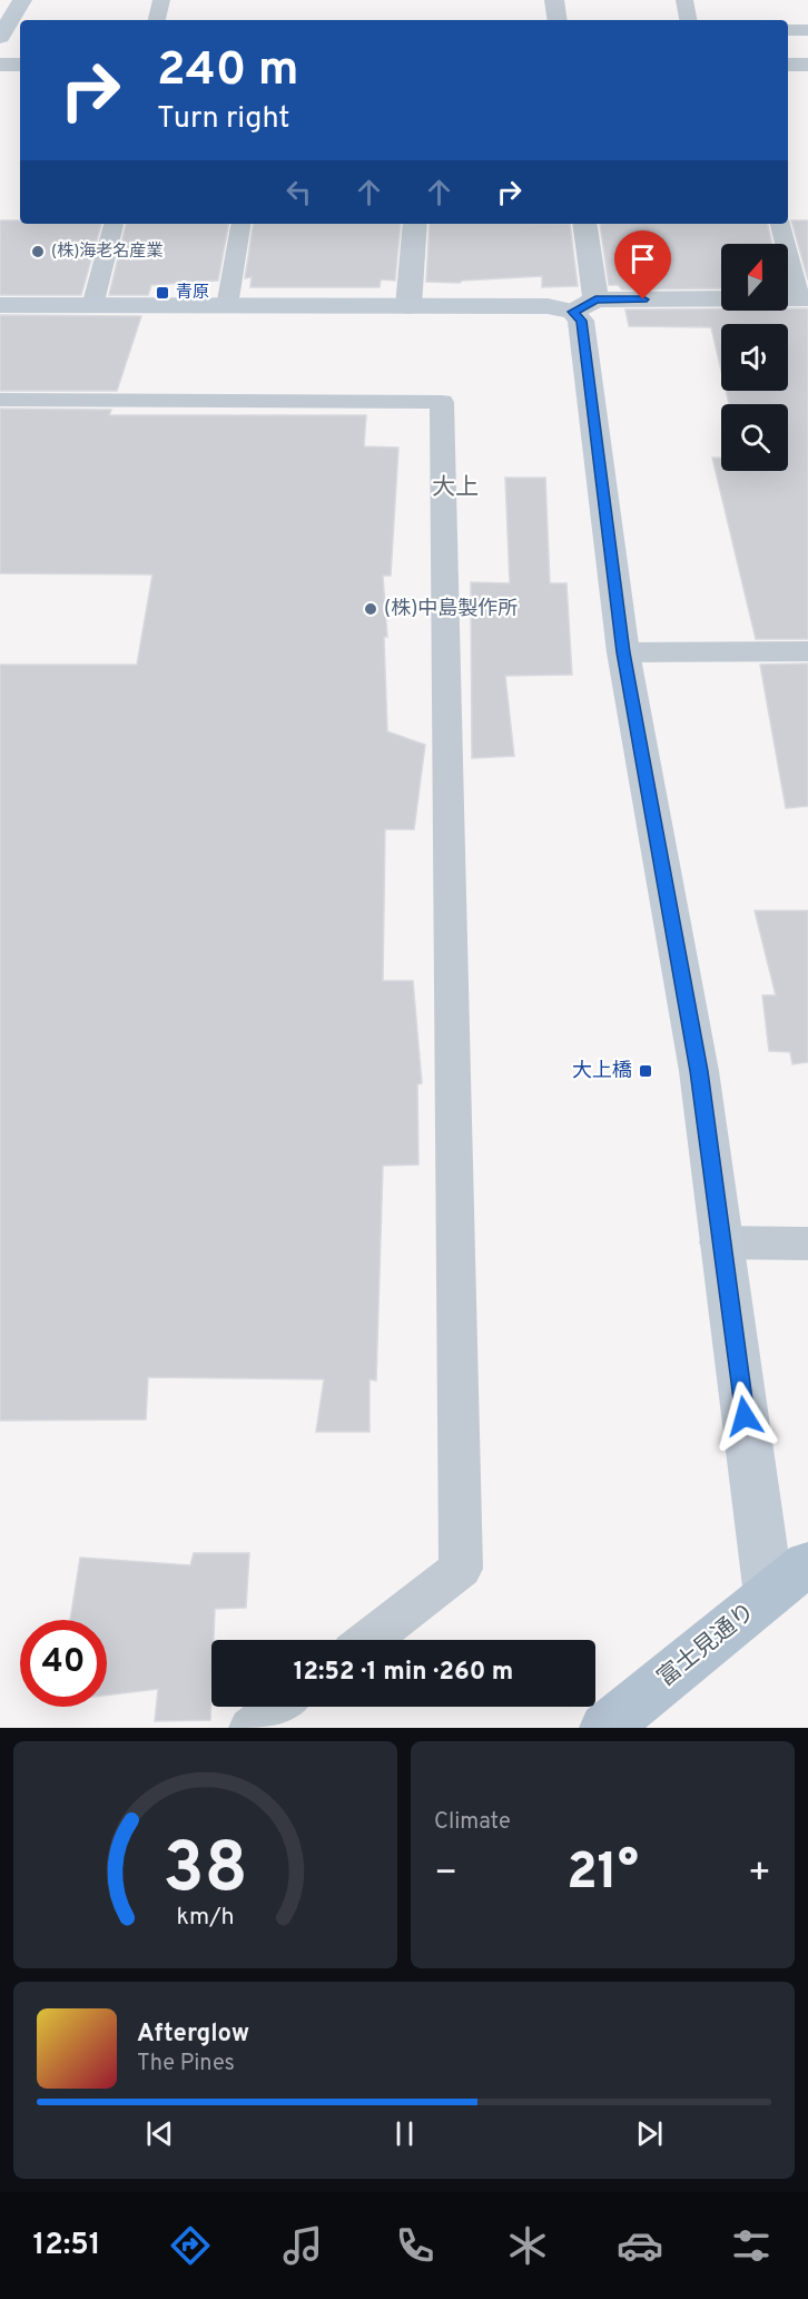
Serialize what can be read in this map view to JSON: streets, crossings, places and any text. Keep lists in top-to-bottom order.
{
  "streets": {
    "main road": ["富士見通り"]
  },
  "districts": ["大上"],
  "places": {
    "other": ["(株)海老名産業", "(株)中島製作所"],
    "transit": ["青原", "大上橋"]
  },
  "north": "top",
  "page": {
    "turn": ["240 m", "Turn right"],
    "limit": "40",
    "trip": "12:52 · 1 min · 260 m",
    "tile": "Climate",
    "heat": ["−", "21°", "+"],
    "song": ["Afterglow", "The Pines"],
    "tabs": "12:51",
    "gauge": ["38", "km/h"]
  }
}
